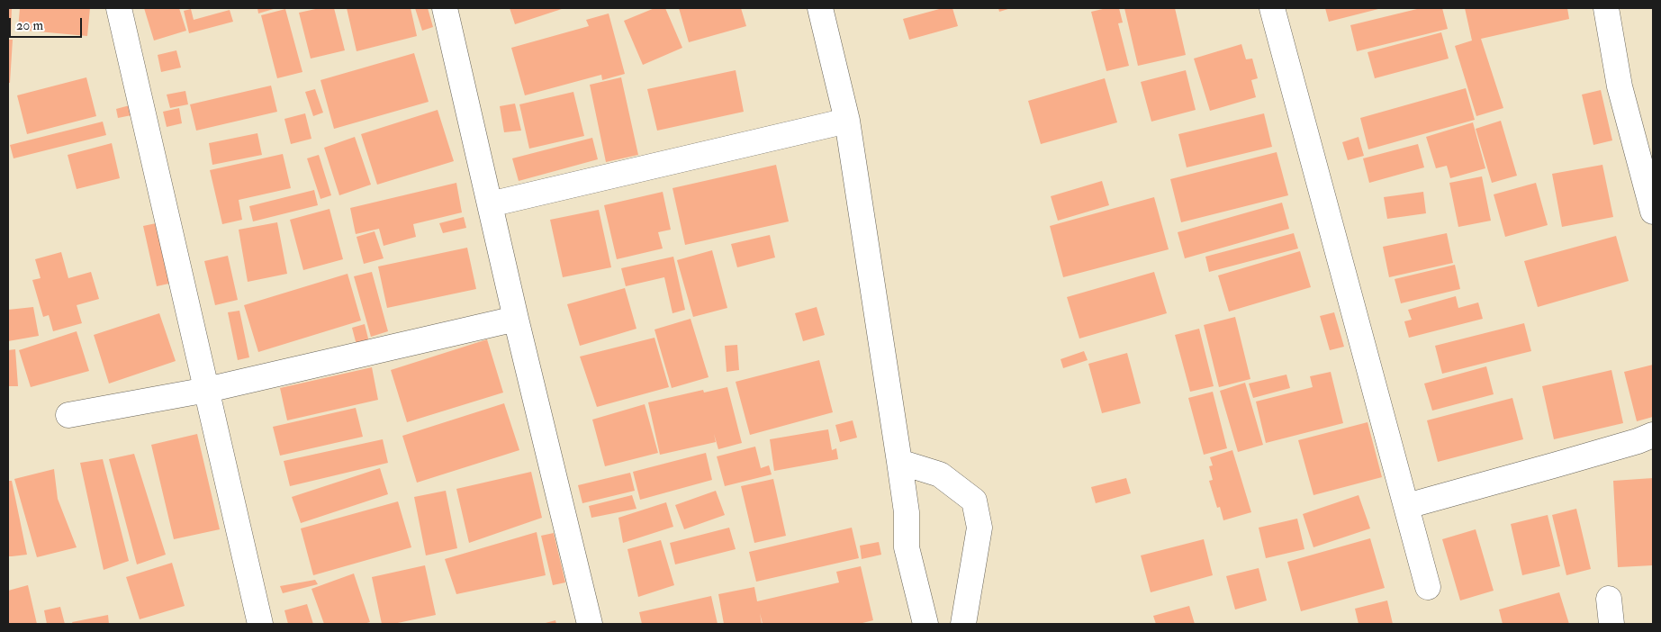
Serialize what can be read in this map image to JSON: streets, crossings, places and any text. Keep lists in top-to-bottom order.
{
  "scale_bar": "20 m"
}
